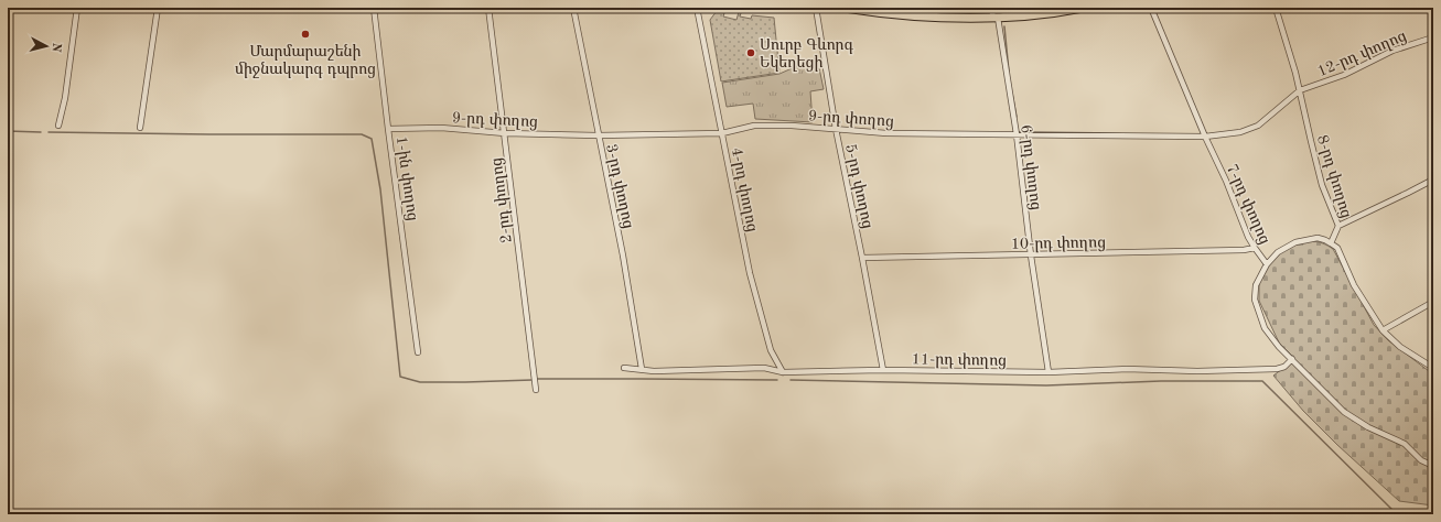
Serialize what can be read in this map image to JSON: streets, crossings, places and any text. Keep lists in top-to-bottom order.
{
  "streets": {
    "street": [
      "12-րդ փողոց",
      "9-րդ փողոց",
      "6-րդ փողոց",
      "8-րդ փողոց",
      "1-ին փողոց",
      "3-րդ փողոց",
      "5-րդ փողոց",
      "4-րդ փողոց",
      "2-րդ փողոց",
      "7-րդ փողոց",
      "10-րդ փողոց",
      "11-րդ փողոց"
    ]
  },
  "crossings": [
    ["12-րդ փողոց", "9-րդ փողոց"],
    ["12-րդ փողոց", "8-րդ փողոց"],
    ["9-րդ փողոց", "6-րդ փողոց"],
    ["9-րդ փողոց", "8-րդ փողոց"],
    ["9-րդ փողոց", "1-ին փողոց"],
    ["9-րդ փողոց", "3-րդ փողոց"],
    ["9-րդ փողոց", "5-րդ փողոց"],
    ["9-րդ փողոց", "4-րդ փողոց"],
    ["9-րդ փողոց", "2-րդ փողոց"],
    ["9-րդ փողոց", "7-րդ փողոց"],
    ["6-րդ փողոց", "10-րդ փողոց"],
    ["6-րդ փողոց", "11-րդ փողոց"],
    ["3-րդ փողոց", "11-րդ փողոց"],
    ["5-րդ փողոց", "10-րդ փողոց"],
    ["5-րդ փողոց", "11-րդ փողոց"],
    ["4-րդ փողոց", "11-րդ փողոց"],
    ["7-րդ փողոց", "10-րդ փողոց"],
    ["7-րդ փողոց", "11-րդ փողոց"]
  ],
  "places": ["Մարմարաշենի միջնակարգ դպրոց", "Սուրբ Գևորգ Եկեղեցի"],
  "north": "right"
}
